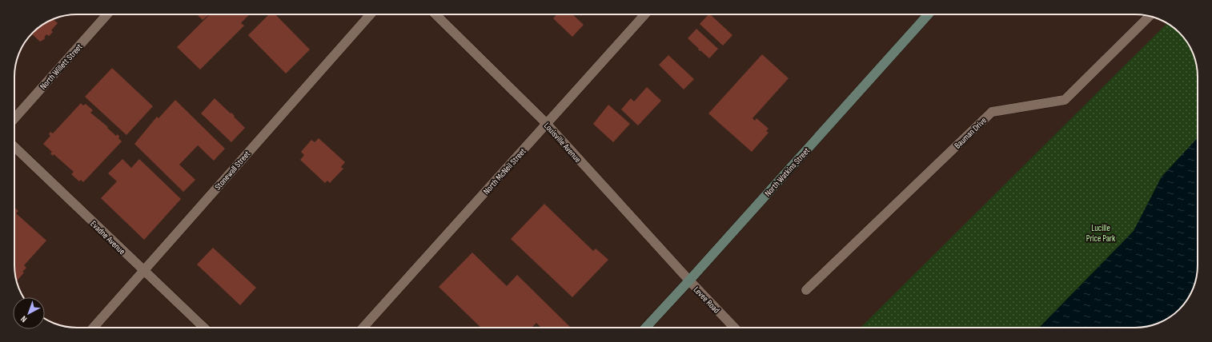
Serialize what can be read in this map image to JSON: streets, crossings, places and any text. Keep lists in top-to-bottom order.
{
  "streets": {
    "main road": ["North Watkins Street"],
    "street": [
      "North Willett Street",
      "Bauman Drive",
      "Louisville Avenue",
      "Stonewall Street",
      "North McNeil Street",
      "Evadne Avenue",
      "Levee Road"
    ]
  },
  "crossings": [
    ["Louisville Avenue", "North McNeil Street"],
    ["Louisville Avenue", "North Watkins Street"],
    ["Louisville Avenue", "Levee Road"],
    ["Stonewall Street", "Evadne Avenue"],
    ["North Watkins Street", "Levee Road"]
  ],
  "parks": ["Lucille Price Park"],
  "north": "bottom left"
}
